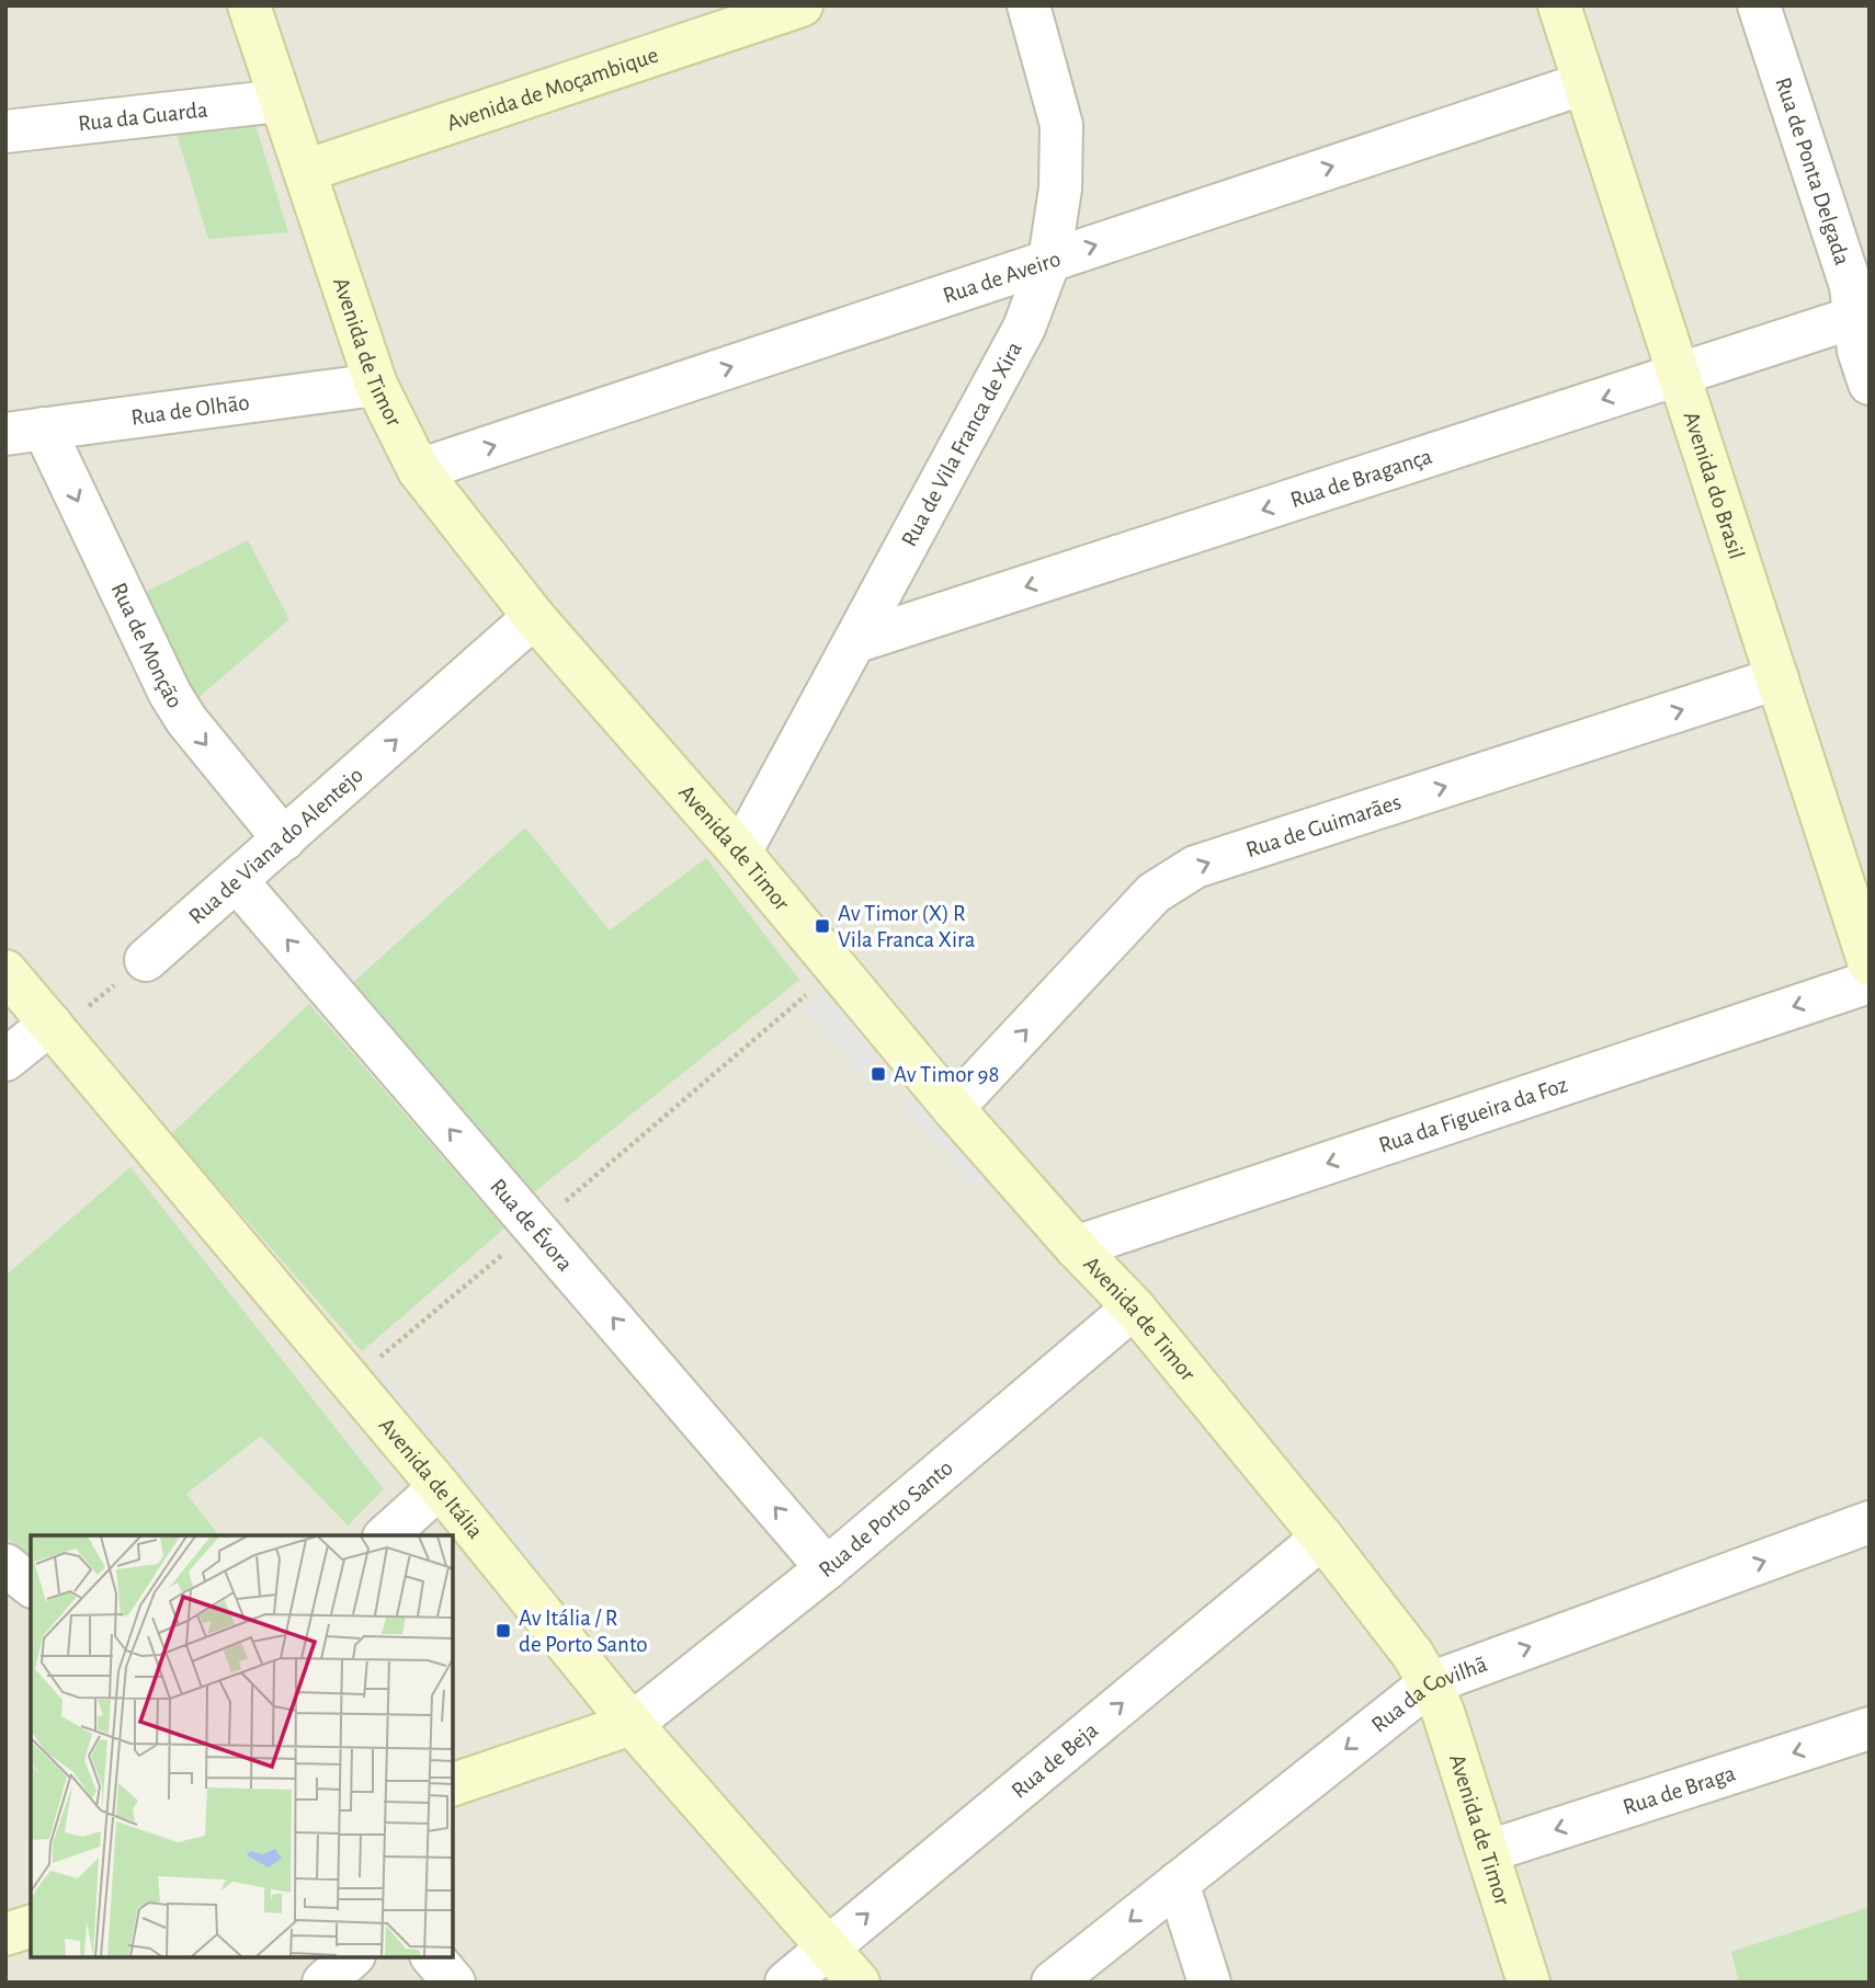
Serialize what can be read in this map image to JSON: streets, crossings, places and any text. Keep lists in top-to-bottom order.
{
  "streets": {
    "street": [
      "Avenida de Moçambique",
      "Rua da Guarda",
      "Rua de Ponta Delgada",
      "Rua de Aveiro",
      "Avenida de Timor",
      "Rua de Olhão",
      "Rua de Vila Franca de Xira",
      "Rua de Bragança",
      "Avenida do Brasil",
      "Rua de Monção",
      "Rua de Guimarães",
      "Rua de Viana do Alentejo",
      "Rua da Figueira da Foz",
      "Rua de Évora",
      "Avenida de Itália",
      "Rua de Porto Santo",
      "Rua da Covilhã",
      "Rua de Beja",
      "Rua de Braga"
    ]
  },
  "crossings": [
    ["Avenida de Moçambique", "Avenida de Timor"],
    ["Rua da Guarda", "Avenida de Timor"],
    ["Rua de Ponta Delgada", "Rua de Bragança"],
    ["Rua de Aveiro", "Avenida de Timor"],
    ["Rua de Aveiro", "Rua de Vila Franca de Xira"],
    ["Rua de Aveiro", "Avenida do Brasil"],
    ["Avenida de Timor", "Rua de Olhão"],
    ["Avenida de Timor", "Rua de Vila Franca de Xira"],
    ["Avenida de Timor", "Rua de Guimarães"],
    ["Avenida de Timor", "Rua de Viana do Alentejo"],
    ["Avenida de Timor", "Rua da Figueira da Foz"],
    ["Avenida de Timor", "Rua de Porto Santo"],
    ["Avenida de Timor", "Rua da Covilhã"],
    ["Avenida de Timor", "Rua de Beja"],
    ["Avenida de Timor", "Rua de Braga"],
    ["Rua de Olhão", "Rua de Monção"],
    ["Rua de Vila Franca de Xira", "Rua de Bragança"],
    ["Rua de Bragança", "Avenida do Brasil"],
    ["Avenida do Brasil", "Rua de Guimarães"],
    ["Rua de Monção", "Rua de Viana do Alentejo"],
    ["Rua de Viana do Alentejo", "Rua de Évora"],
    ["Rua de Évora", "Rua de Porto Santo"],
    ["Avenida de Itália", "Rua de Porto Santo"],
    ["Avenida de Itália", "Rua de Beja"]
  ],
  "one_way": [
    "Rua de Aveiro",
    "Rua de Bragança",
    "Rua de Monção",
    "Rua de Guimarães",
    "Rua de Viana do Alentejo",
    "Rua da Figueira da Foz",
    "Rua de Évora",
    "Rua de Beja",
    "Rua de Braga"
  ],
  "places": {
    "transit": ["Av Timor (X) R Vila Franca Xira", "Av Timor 98", "Av Itália / R de Porto Santo"]
  }
}
